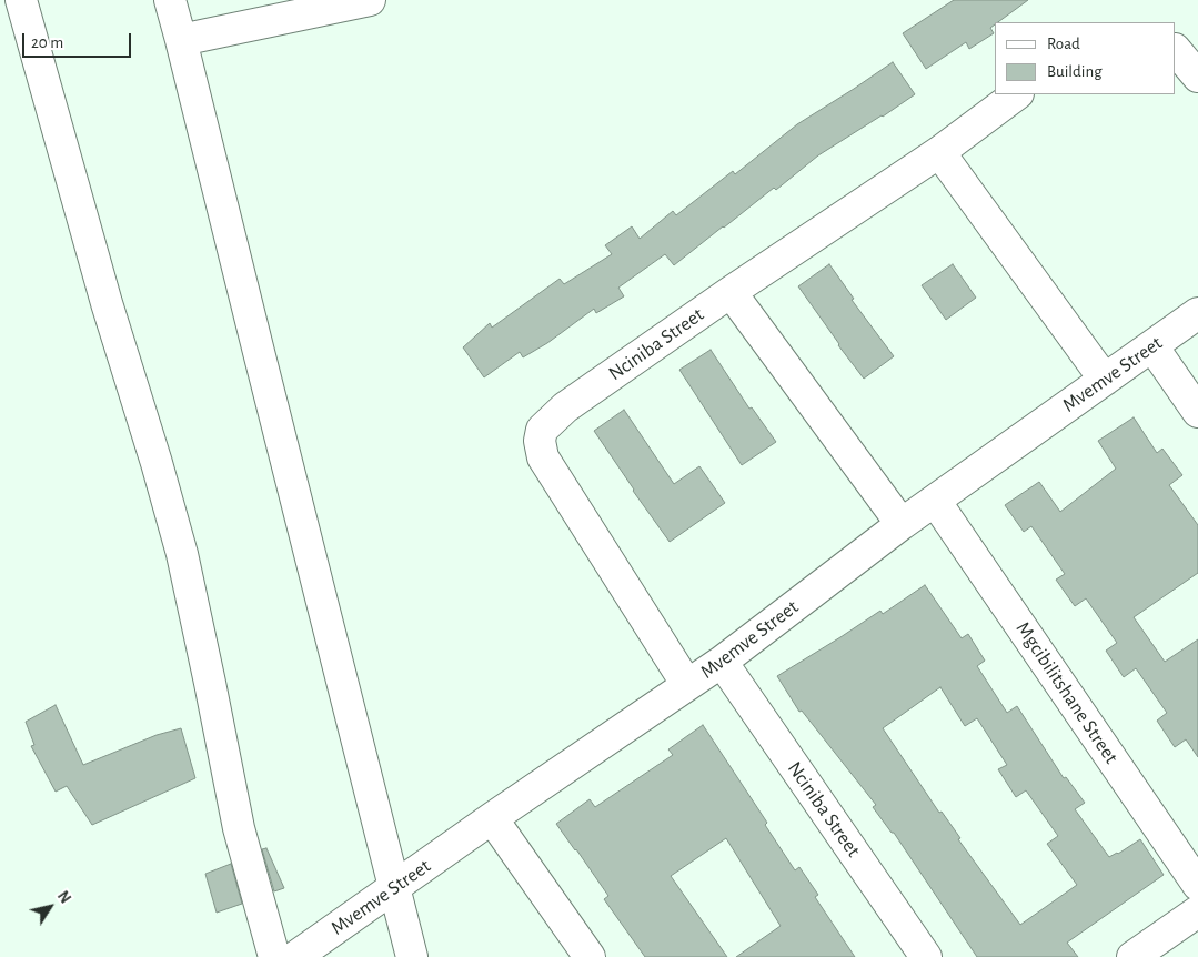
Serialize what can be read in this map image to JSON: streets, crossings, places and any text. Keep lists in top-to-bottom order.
{
  "streets": {
    "street": ["Nciniba Street", "Mvemve Street", "Mgcibilitshane Street"]
  },
  "crossings": [
    ["Nciniba Street", "Mvemve Street"],
    ["Mvemve Street", "Mgcibilitshane Street"]
  ],
  "legend": ["Road", "Building"],
  "scale_bar": "20 m",
  "north": "top right"
}
